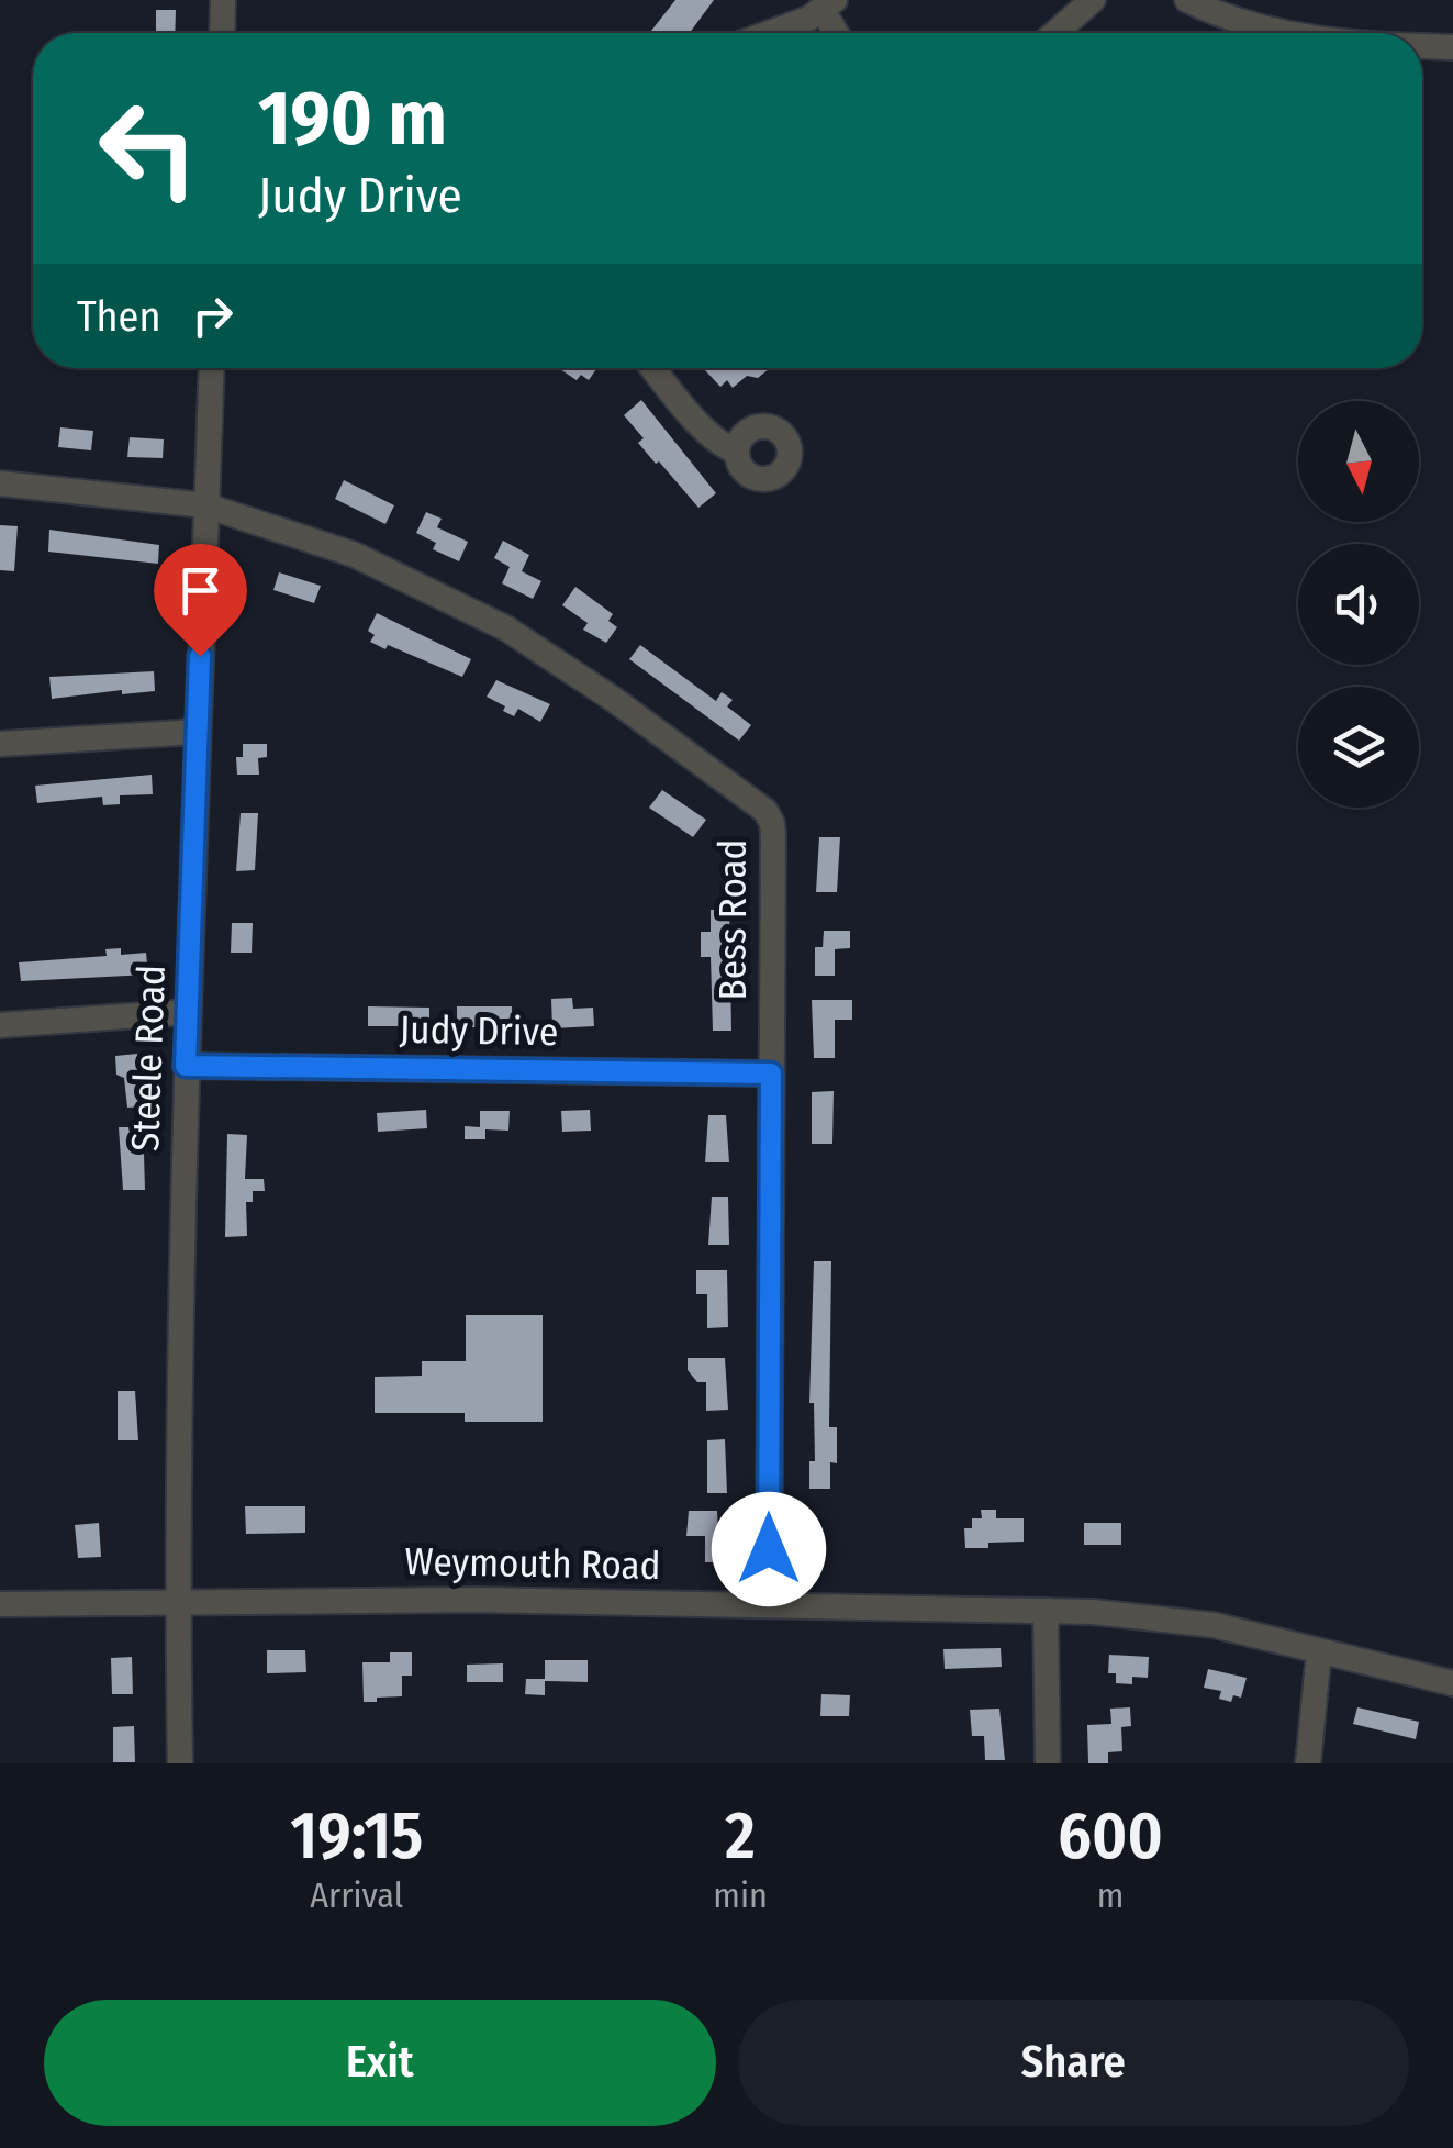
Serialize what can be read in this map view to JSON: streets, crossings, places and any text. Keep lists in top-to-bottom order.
{
  "streets": {
    "street": [
      "Bess Road",
      "Judy Drive",
      "Steele Road",
      "Weymouth Road"
    ]
  },
  "crossings": [
    ["Bess Road", "Judy Drive"],
    ["Bess Road", "Steele Road"],
    ["Bess Road", "Weymouth Road"],
    ["Judy Drive", "Steele Road"],
    ["Steele Road", "Weymouth Road"]
  ],
  "north": "bottom",
  "page": {
    "turn": ["190 m", "Judy Drive"],
    "then": "Then",
    "eta": [
      "19:15",
      "Arrival",
      "2",
      "min",
      "600",
      "m"
    ],
    "buttons": ["Exit", "Share"]
  }
}
